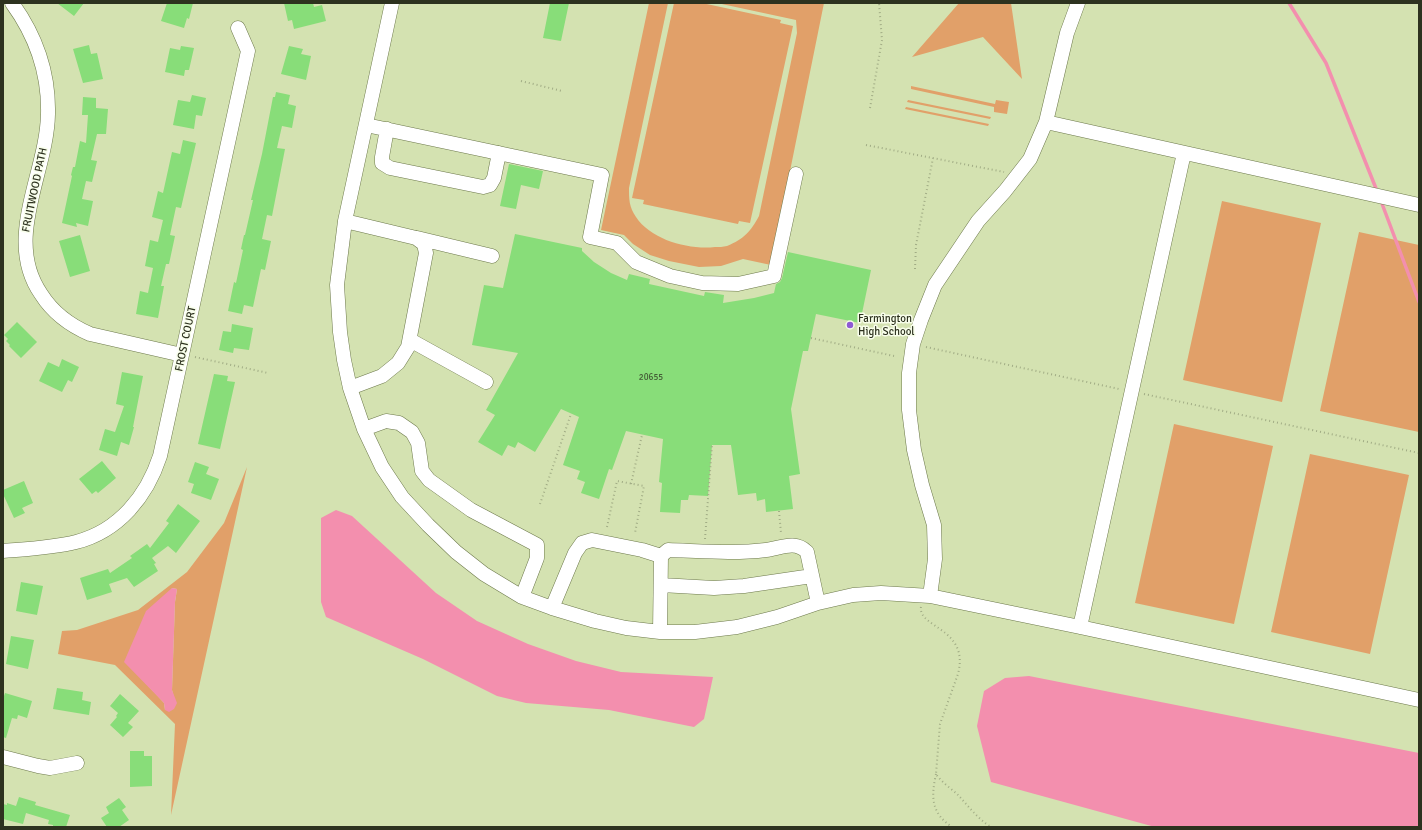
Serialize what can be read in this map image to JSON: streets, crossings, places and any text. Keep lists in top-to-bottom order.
{
  "streets": {
    "street": ["FRUITWOOD PATH", "FROST COURT"]
  },
  "crossings": [
    ["FRUITWOOD PATH", "FROST COURT"]
  ],
  "places": ["Farmington High School"],
  "house_numbers": ["20655"]
}
